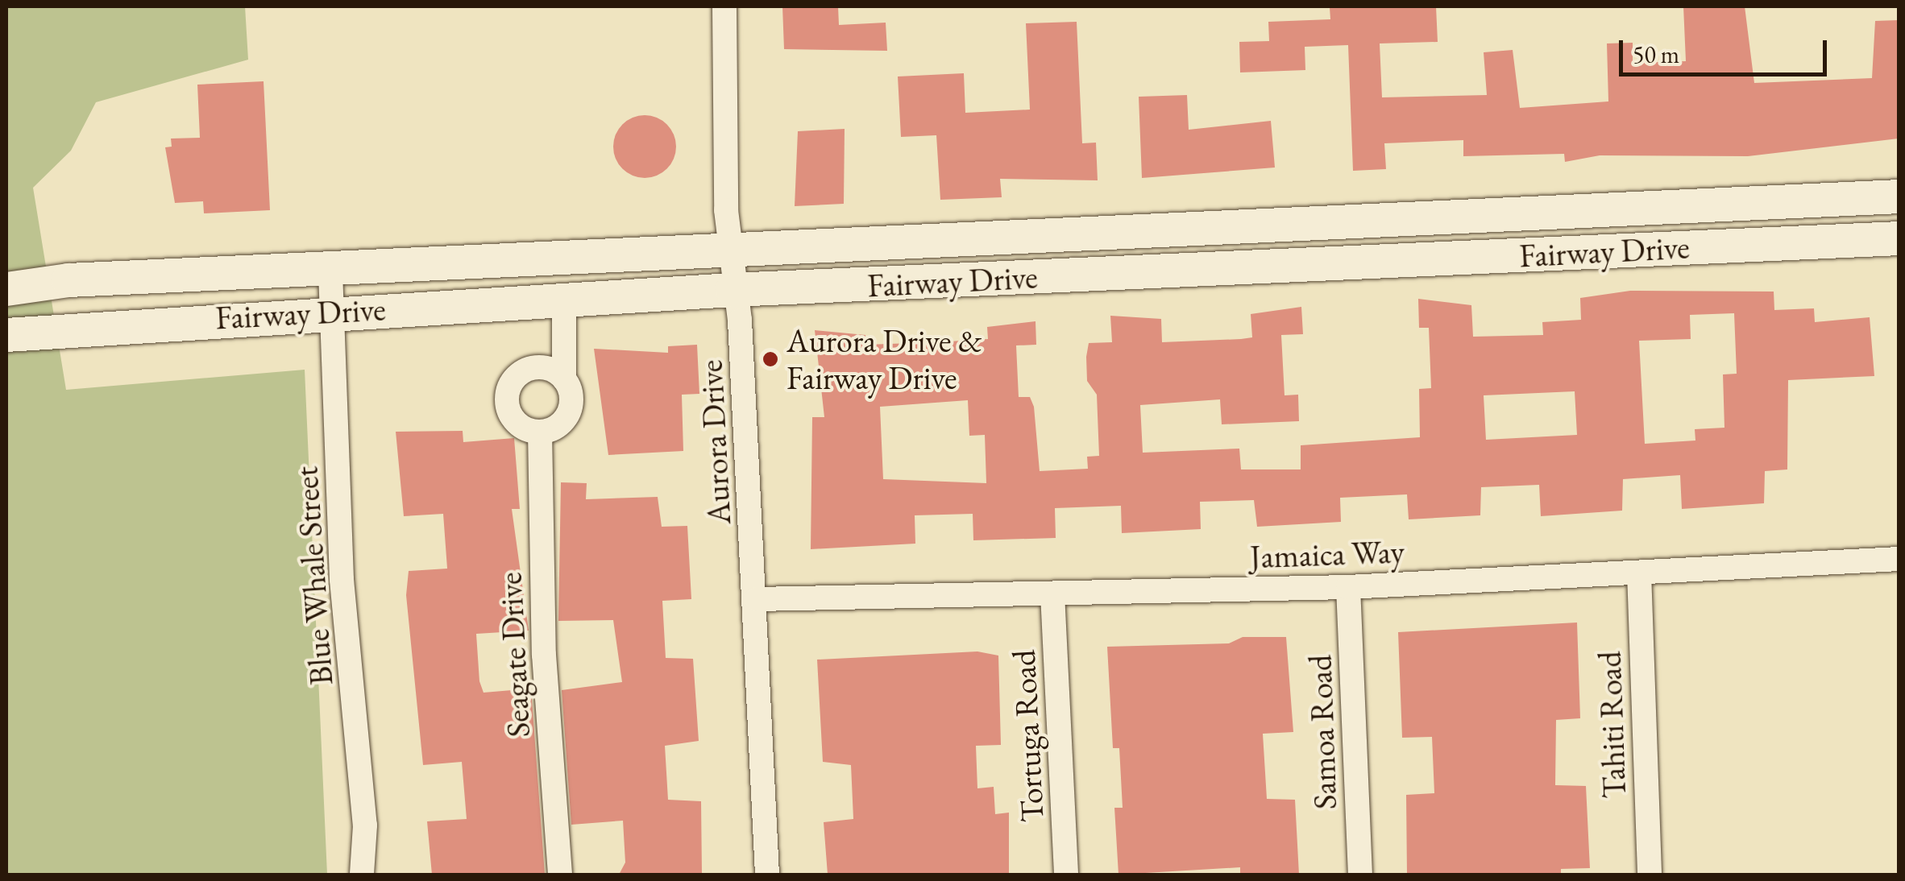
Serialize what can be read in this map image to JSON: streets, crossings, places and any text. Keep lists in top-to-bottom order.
{
  "streets": {
    "street": [
      "Fairway Drive",
      "Aurora Drive",
      "Jamaica Way",
      "Blue Whale Street",
      "Seagate Drive",
      "Tahiti Road",
      "Samoa Road",
      "Tortuga Road"
    ]
  },
  "crossings": [
    ["Fairway Drive", "Aurora Drive"],
    ["Fairway Drive", "Blue Whale Street"],
    ["Aurora Drive", "Jamaica Way"],
    ["Jamaica Way", "Tahiti Road"],
    ["Jamaica Way", "Samoa Road"],
    ["Jamaica Way", "Tortuga Road"]
  ],
  "places": ["Aurora Drive & Fairway Drive"],
  "scale_bar": "50 m"
}
